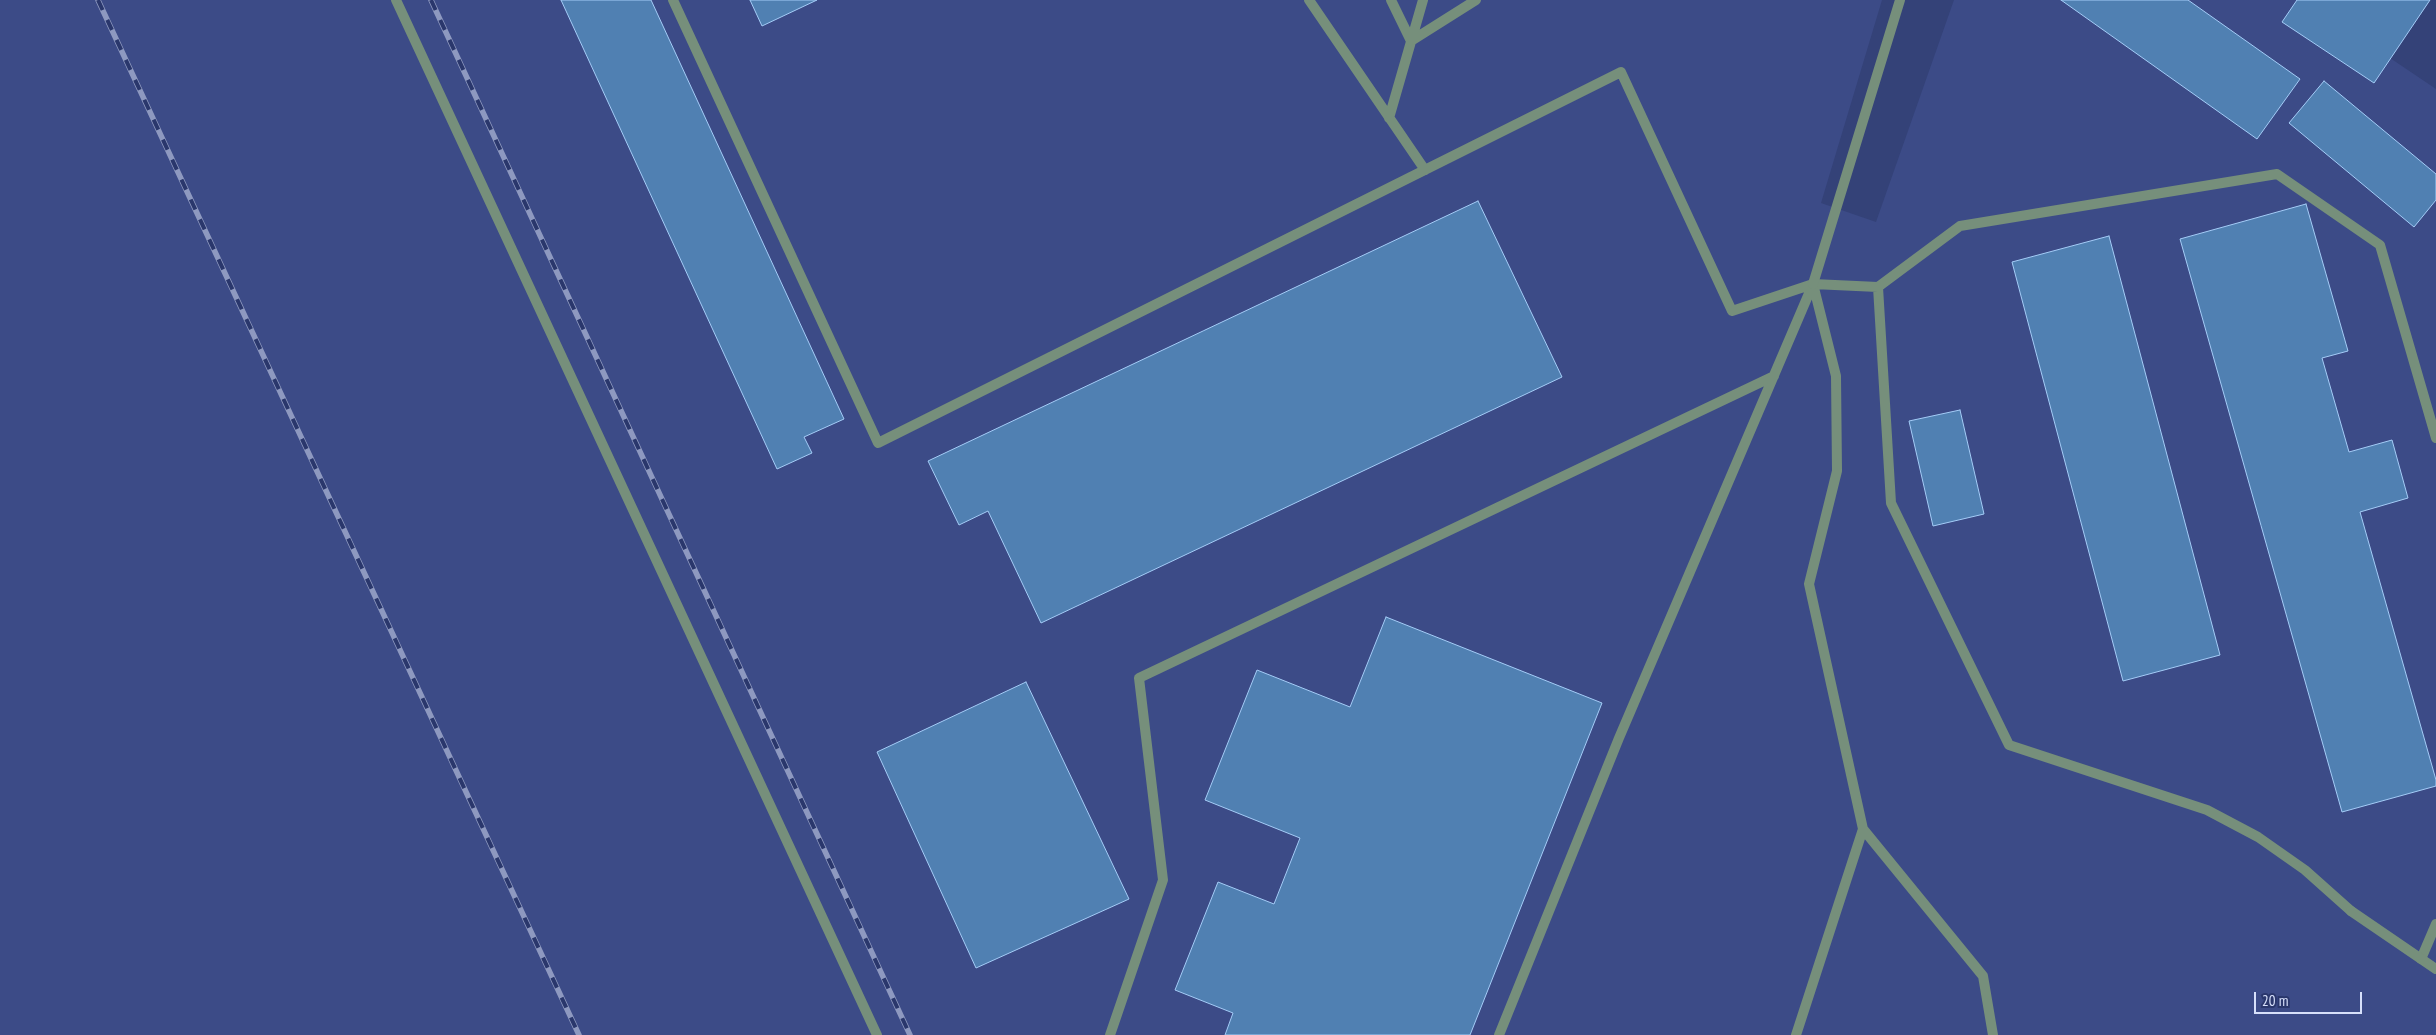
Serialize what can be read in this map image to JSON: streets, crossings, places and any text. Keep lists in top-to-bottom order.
{
  "scale_bar": "20 m"
}
